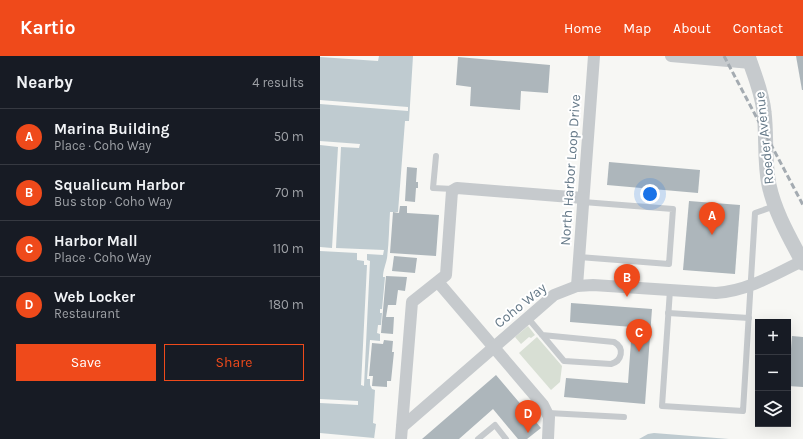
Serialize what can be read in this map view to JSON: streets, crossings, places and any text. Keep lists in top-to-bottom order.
{
  "streets": {
    "street": ["Roeder Avenue", "North Harbor Loop Drive", "Coho Way"]
  },
  "crossings": [
    ["Roeder Avenue", "Coho Way"],
    ["North Harbor Loop Drive", "Coho Way"]
  ],
  "page": {
    "header": "Kartio",
    "nav": [
      "Home",
      "Map",
      "About",
      "Contact"
    ],
    "heading": ["Nearby", "4 results"],
    "list": [
      {
        "mark": "A",
        "name": "Marina Building",
        "note": "Place · Coho Way",
        "value": "50 m"
      },
      {
        "mark": "B",
        "name": "Squalicum Harbor",
        "note": "Bus stop · Coho Way",
        "value": "70 m"
      },
      {
        "mark": "C",
        "name": "Harbor Mall",
        "note": "Place · Coho Way",
        "value": "110 m"
      },
      {
        "mark": "D",
        "name": "Web Locker",
        "note": "Restaurant",
        "value": "180 m"
      }
    ],
    "pins": [
      "A",
      "B",
      "C",
      "D"
    ],
    "map_buttons": ["+", "−"],
    "buttons": ["Save", "Share"]
  }
}
